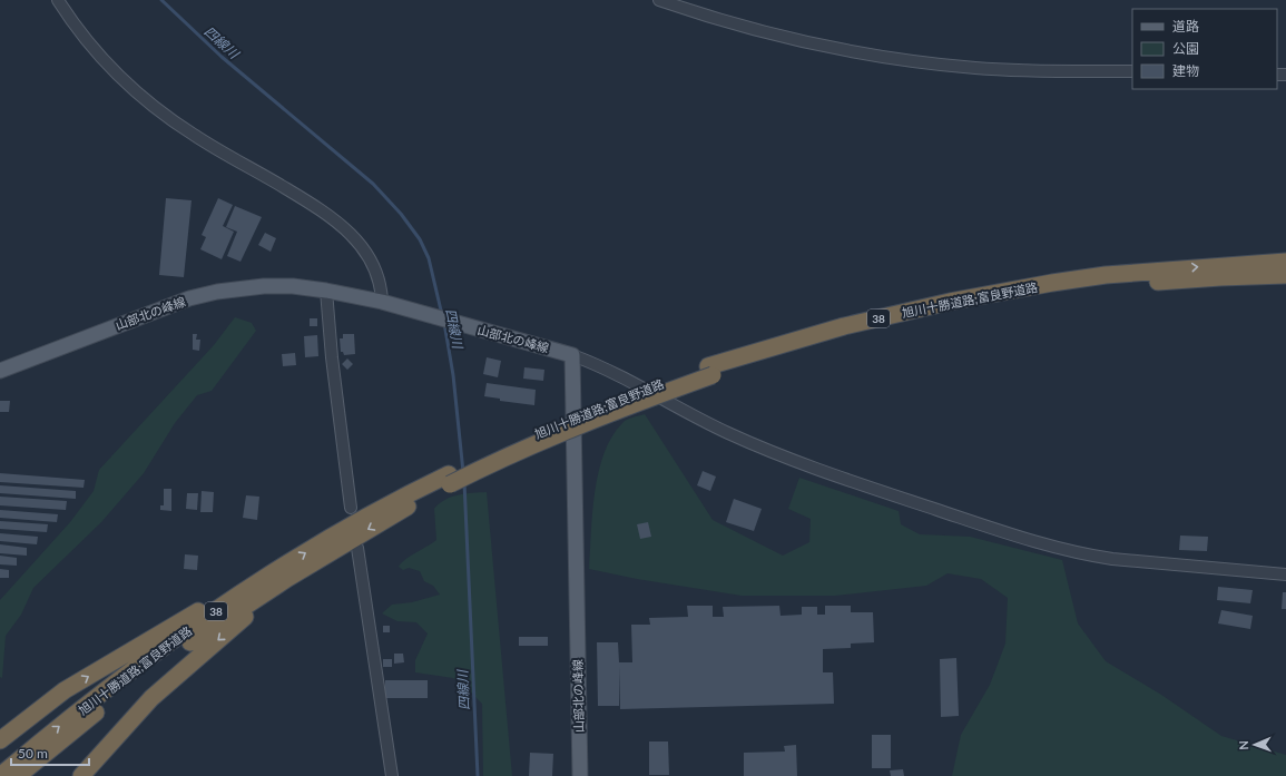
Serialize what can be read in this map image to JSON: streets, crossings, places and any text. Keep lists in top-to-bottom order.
{
  "streets": {
    "highway": ["旭川十勝道路;富良野道路", "38"],
    "main road": ["山部北の峰線"]
  },
  "crossings": [
    ["旭川十勝道路;富良野道路", "38"]
  ],
  "water": ["四線川"],
  "legend": ["道路", "公園", "建物"],
  "scale_bar": "50 m",
  "north": "left"
}
